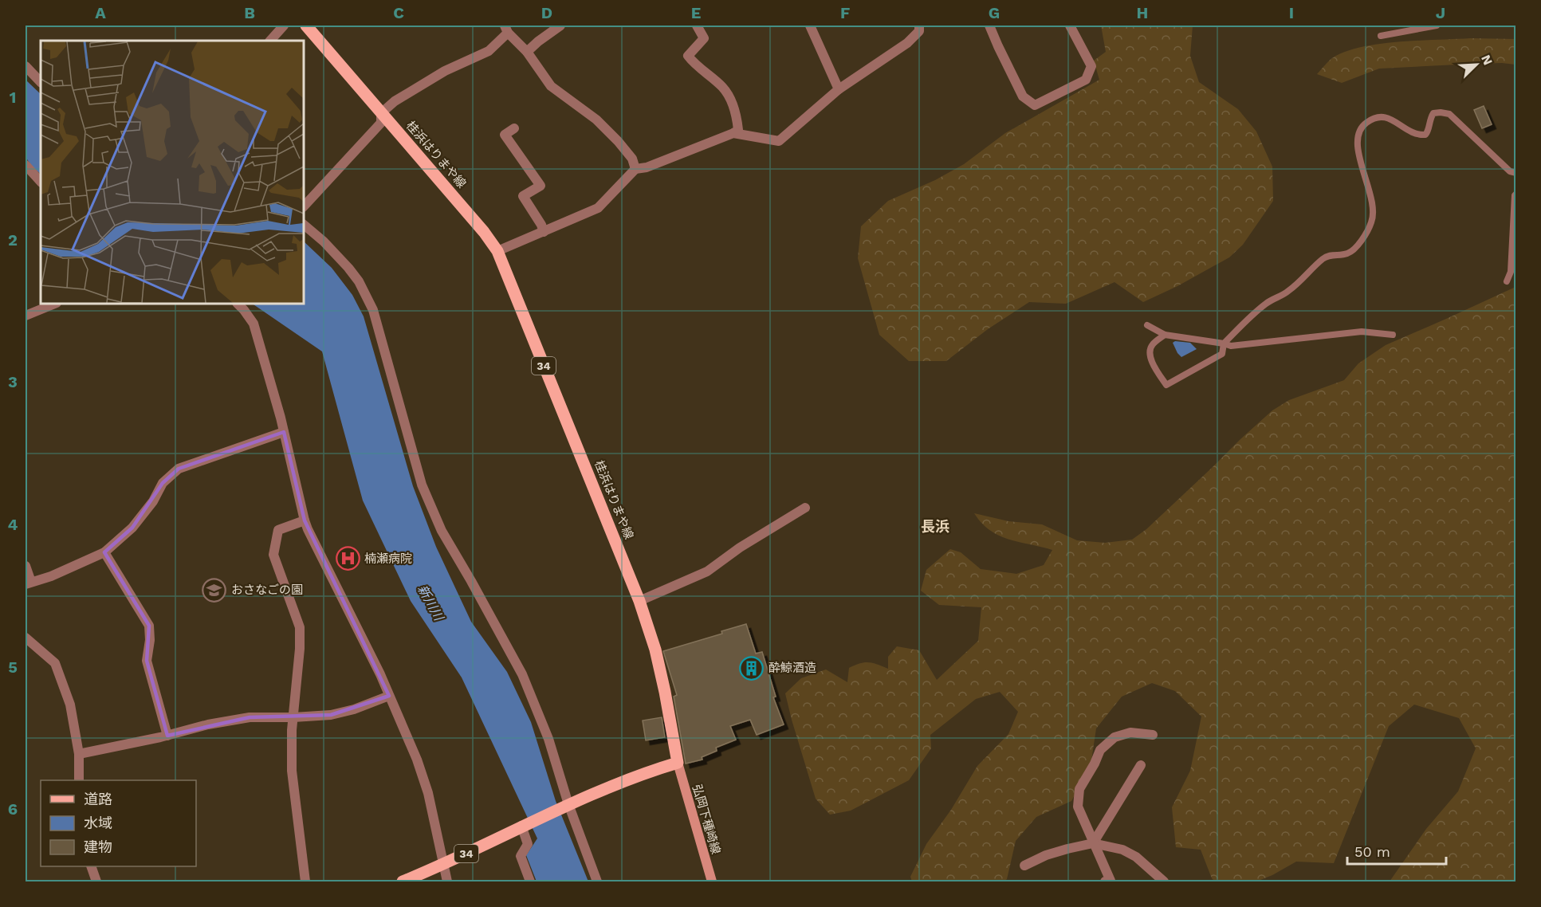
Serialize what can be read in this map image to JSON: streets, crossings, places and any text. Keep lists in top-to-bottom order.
{
  "streets": {
    "main road": ["桂浜はりまや線", "34", "弘岡下種崎線"]
  },
  "crossings": [
    ["桂浜はりまや線", "34"],
    ["桂浜はりまや線", "弘岡下種崎線"],
    ["34", "弘岡下種崎線"]
  ],
  "districts": ["長浜"],
  "water": ["新川川"],
  "places": {
    "hospital": ["楠瀬病院"],
    "school or university": ["おさなごの園"],
    "building": ["酔鯨酒造"]
  },
  "legend": ["道路", "水域", "建物"],
  "scale_bar": "50 m",
  "north": "top right",
  "grid": {
    "columns": [
      "A",
      "B",
      "C",
      "D",
      "E",
      "F",
      "G",
      "H",
      "I",
      "J"
    ],
    "rows": [
      "1",
      "2",
      "3",
      "4",
      "5",
      "6"
    ]
  }
}
